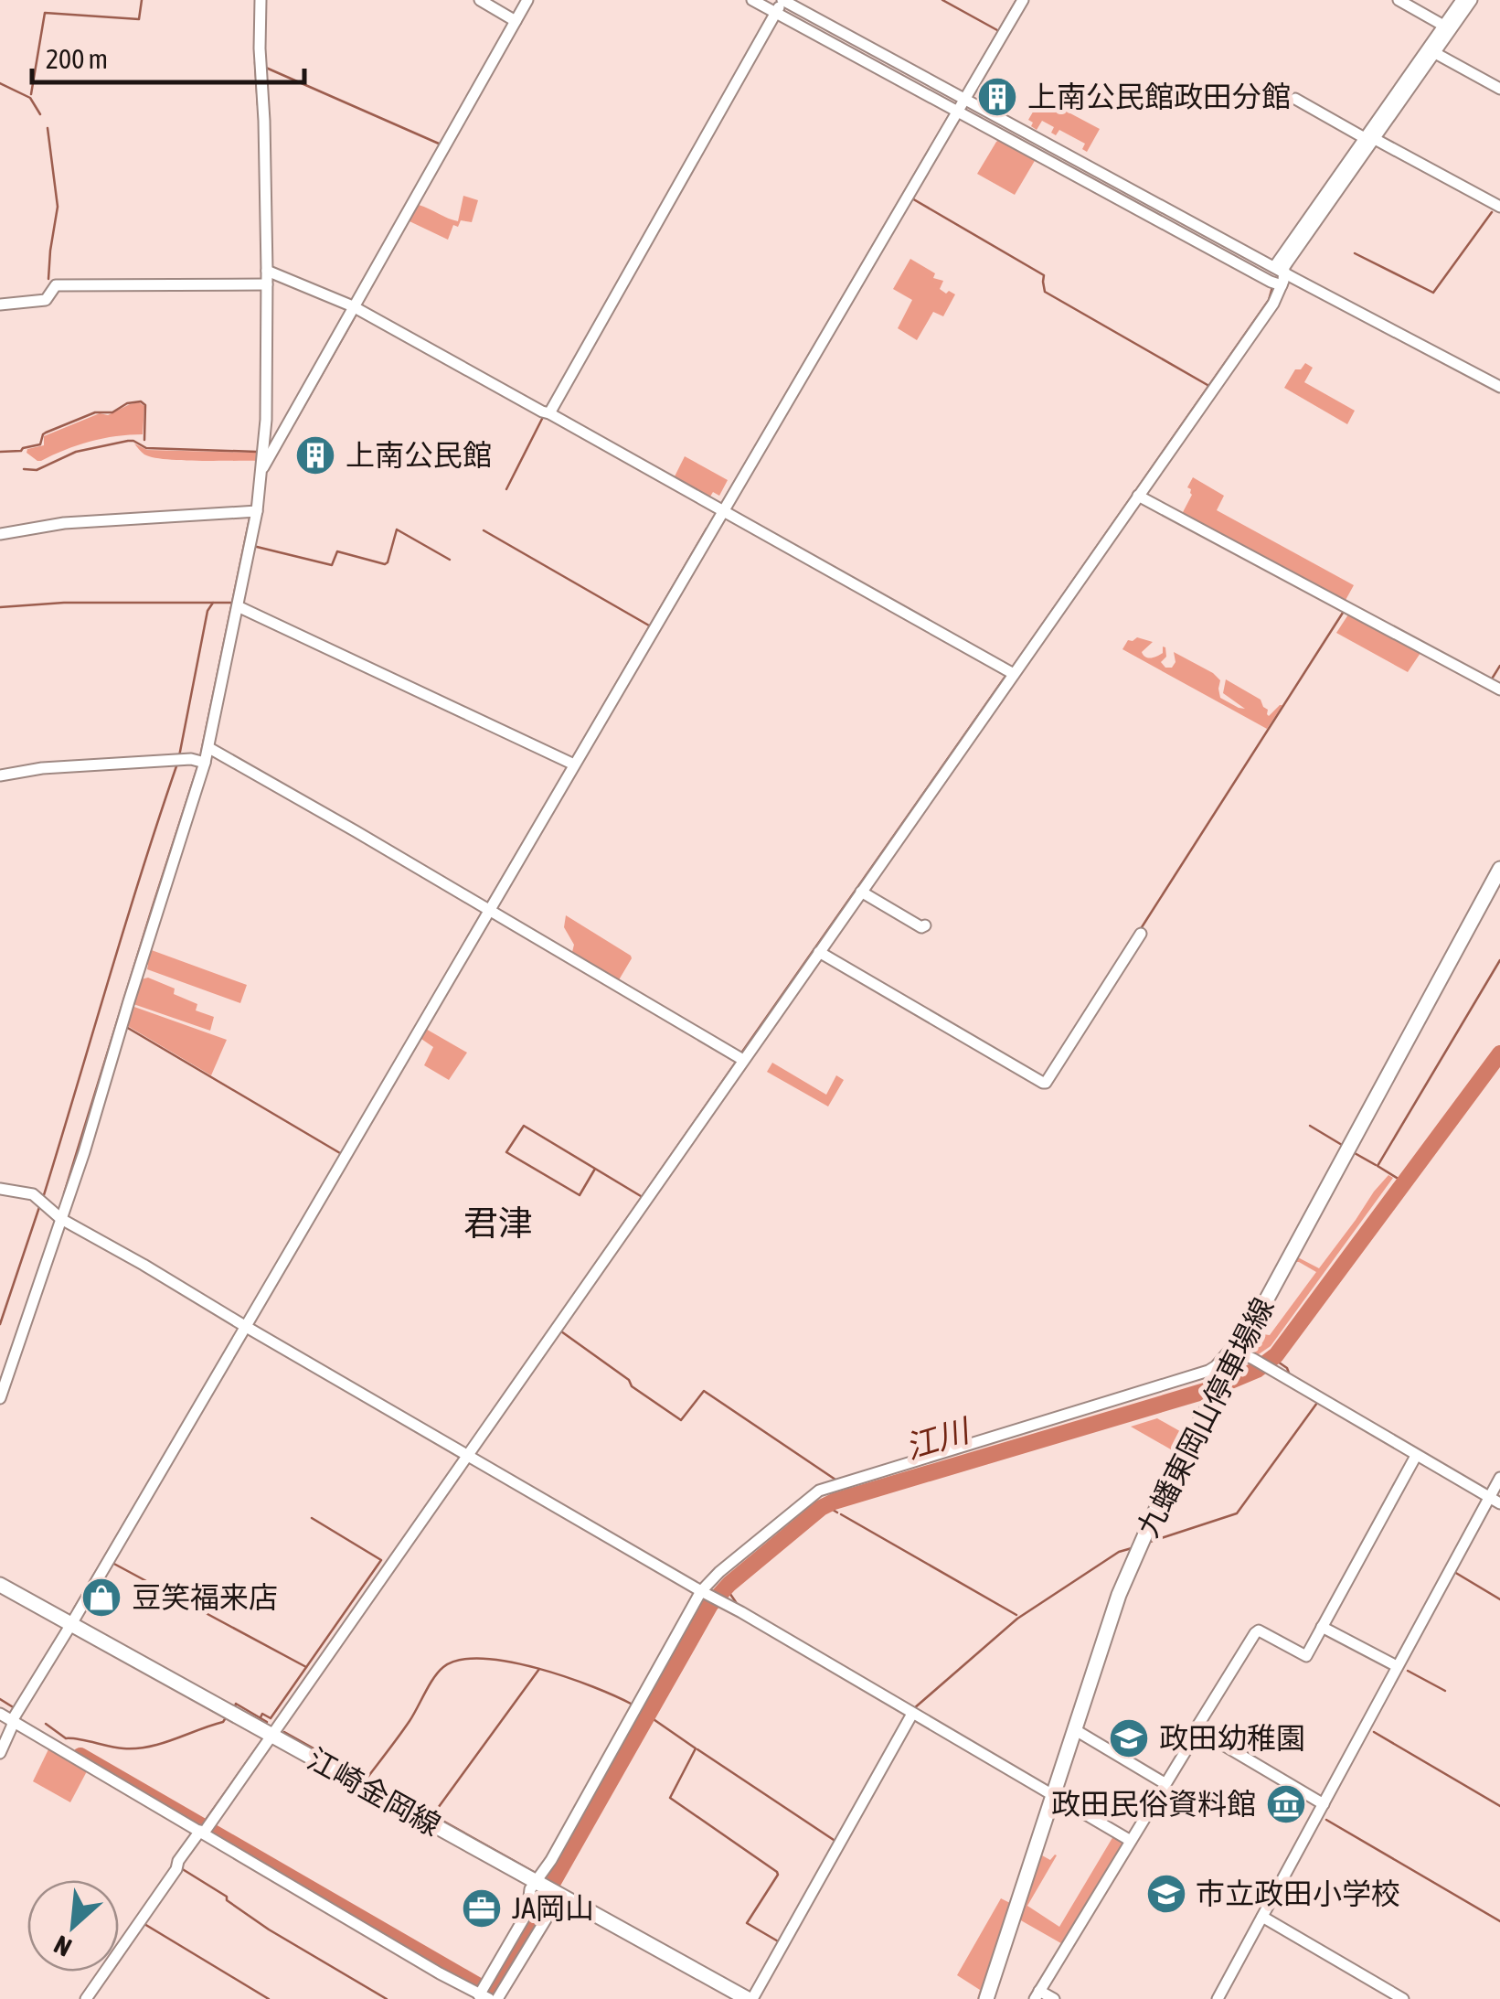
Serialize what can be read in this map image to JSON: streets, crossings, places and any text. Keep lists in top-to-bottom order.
{
  "streets": {
    "main road": ["九蟠東岡山停車場線", "江崎金岡線"]
  },
  "districts": ["君津"],
  "water": ["江川"],
  "places": {
    "building": ["上南公民館政田分館", "上南公民館"],
    "shop": ["豆笑福来店"],
    "school or university": ["政田幼稚園", "市立政田小学校"],
    "museum": ["政田民俗資料館"],
    "office": ["JA岡山"]
  },
  "scale_bar": "200 m",
  "north": "bottom left"
}
